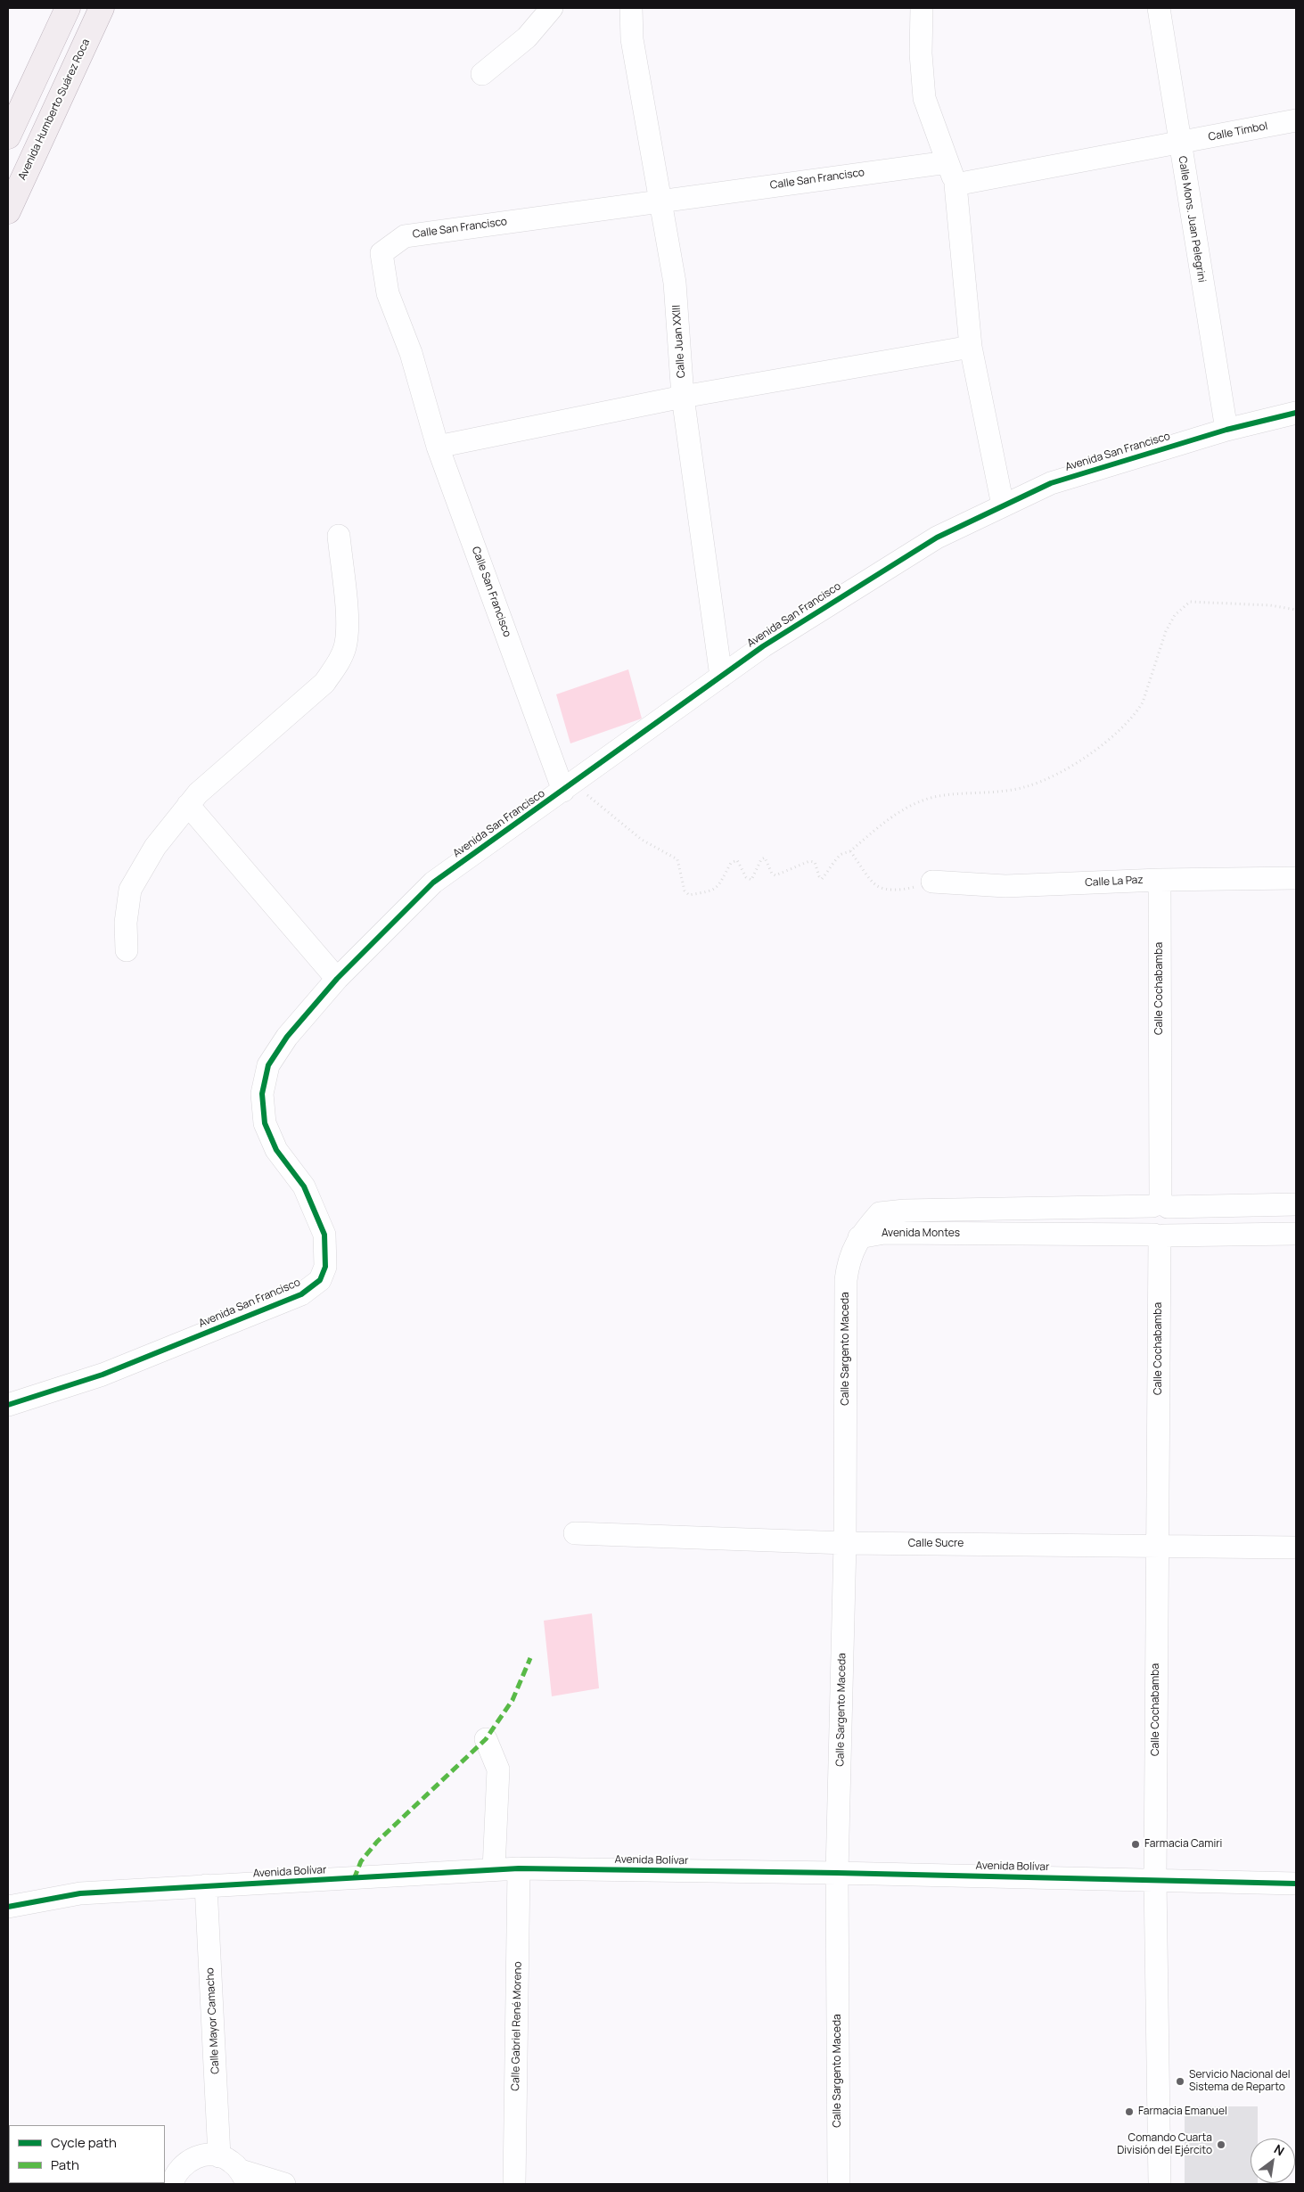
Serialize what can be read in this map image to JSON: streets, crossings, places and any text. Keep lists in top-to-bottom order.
{
  "streets": {
    "main road": ["Avenida Humberto Suárez Roca"],
    "street": [
      "Calle Timbol",
      "Calle San Francisco",
      "Calle Mons. Juan Pelegrini",
      "Calle Juan XXIII",
      "Avenida San Francisco",
      "Calle La Paz",
      "Calle Cochabamba",
      "Avenida Montes",
      "Calle Sargento Maceda",
      "Calle Sucre",
      "Avenida Bolívar",
      "Calle Mayor Camacho",
      "Calle Gabriel René Moreno"
    ]
  },
  "crossings": [
    ["Calle Timbol", "Calle Mons. Juan Pelegrini"],
    ["Calle San Francisco", "Calle Juan XXIII"],
    ["Calle San Francisco", "Avenida San Francisco"],
    ["Calle Mons. Juan Pelegrini", "Avenida San Francisco"],
    ["Calle Juan XXIII", "Avenida San Francisco"],
    ["Calle La Paz", "Calle Cochabamba"],
    ["Calle Cochabamba", "Avenida Montes"],
    ["Calle Cochabamba", "Calle Sucre"],
    ["Calle Cochabamba", "Avenida Bolívar"],
    ["Avenida Montes", "Calle Sargento Maceda"],
    ["Calle Sargento Maceda", "Calle Sucre"],
    ["Calle Sargento Maceda", "Avenida Bolívar"],
    ["Avenida Bolívar", "Calle Mayor Camacho"],
    ["Avenida Bolívar", "Calle Gabriel René Moreno"]
  ],
  "places": [
    "Farmacia Camiri",
    "Servicio Nacional del Sistema de Reparto",
    "Farmacia Emanuel",
    "Comando Cuarta División del Ejército"
  ],
  "legend": ["Cycle path", "Path"],
  "north": "top right"
}
